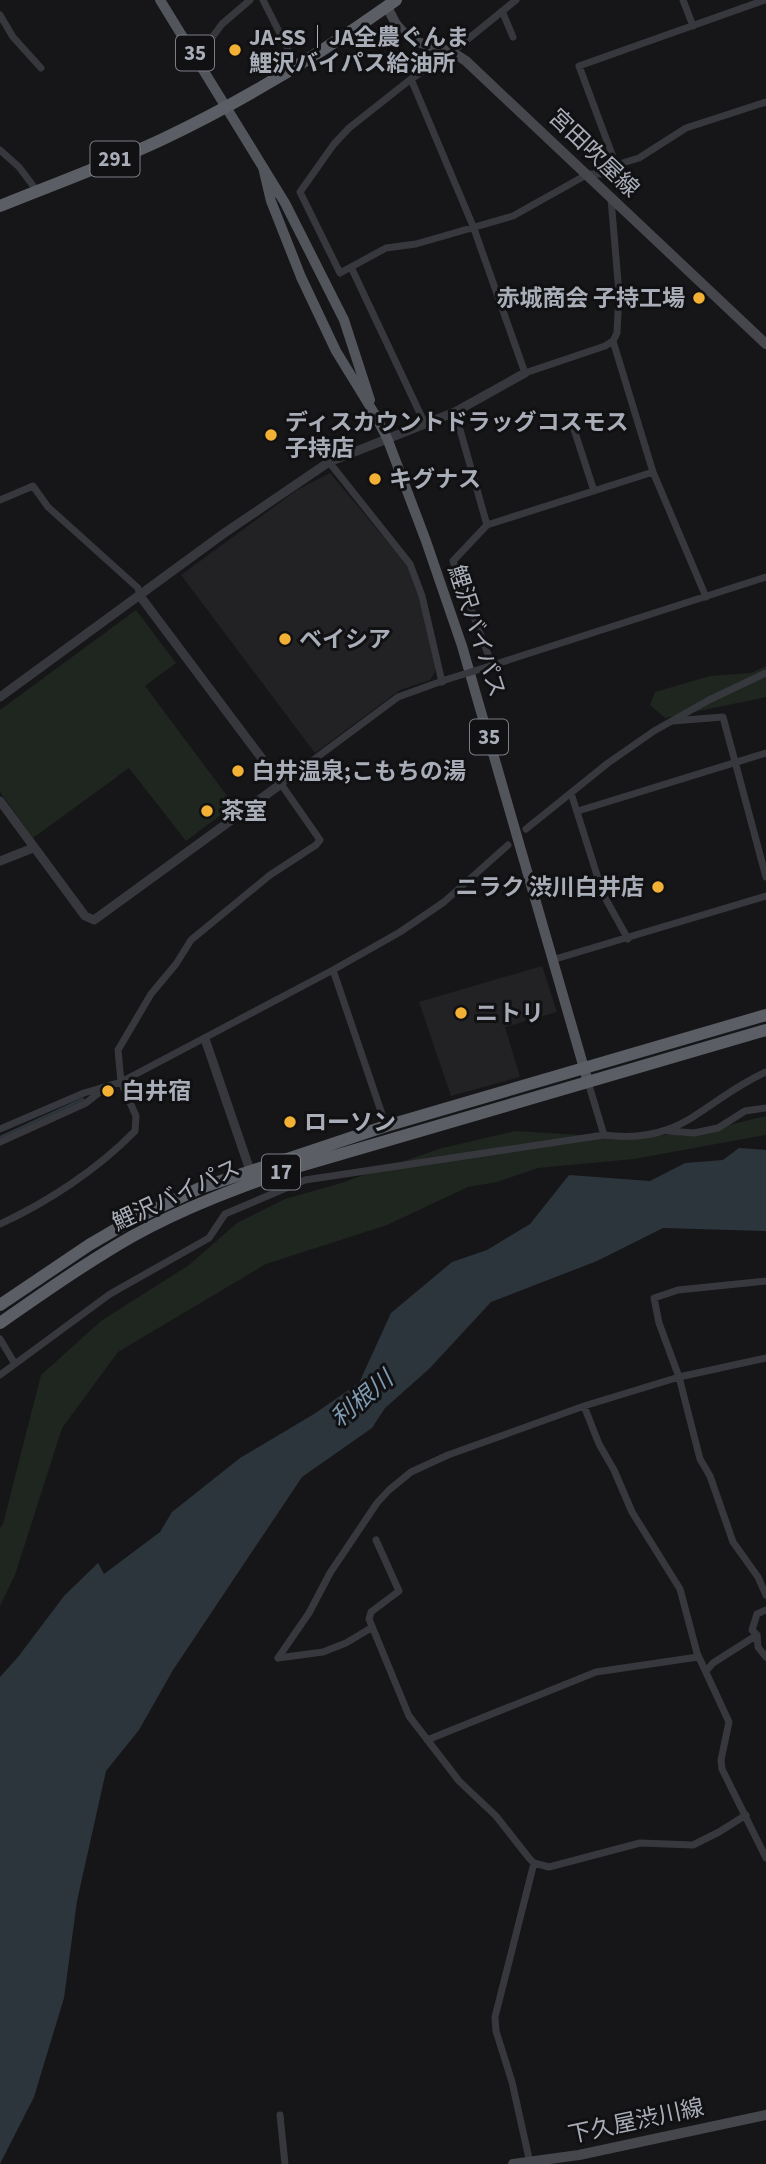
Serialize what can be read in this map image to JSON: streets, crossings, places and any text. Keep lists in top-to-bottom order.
{
  "streets": {
    "highway": ["291", "鯉沢バイパス", "17"],
    "main road": ["35", "宮田吹屋線", "下久屋渋川線"]
  },
  "crossings": [
    ["宮田吹屋線", "291"],
    ["291", "鯉沢バイパス"]
  ],
  "water": ["利根川"],
  "places": [
    "JA-SS｜JA全農ぐんま 鯉沢バイパス給油所",
    "赤城商会 子持工場",
    "ディスカウントドラッグコスモス 子持店",
    "キグナス",
    "ベイシア",
    "白井温泉;こもちの湯",
    "茶室",
    "ニラク 渋川白井店",
    "ニトリ",
    "白井宿",
    "ローソン"
  ]
}
